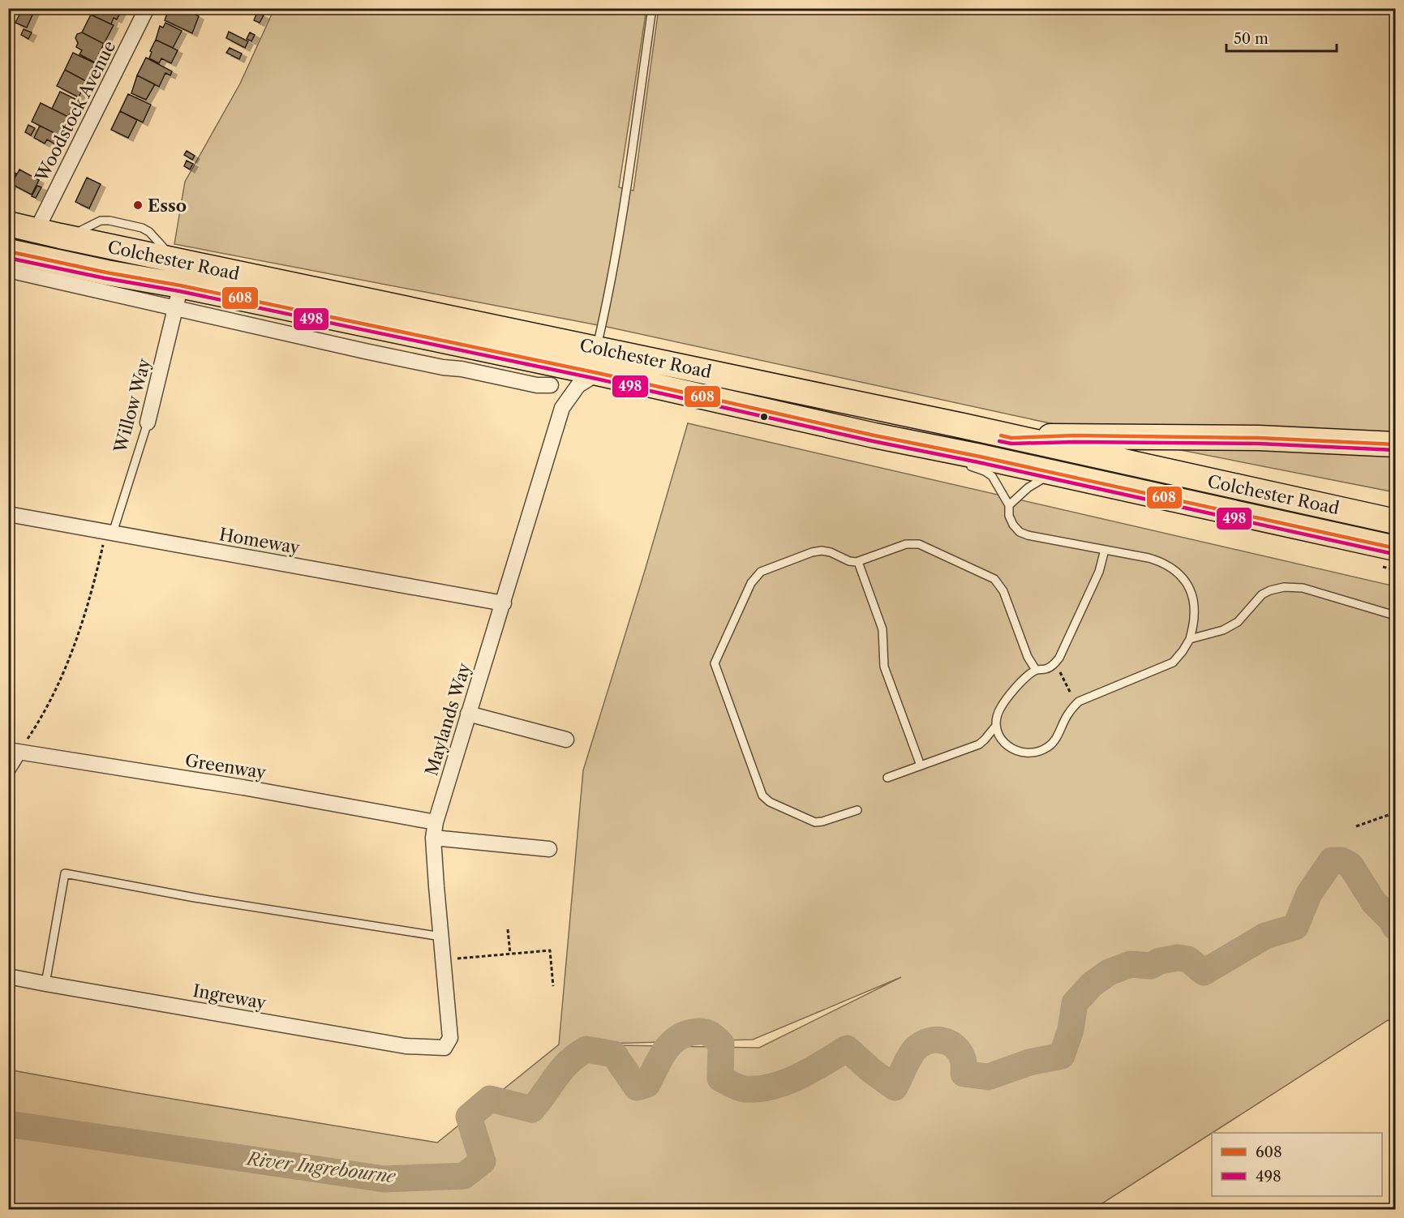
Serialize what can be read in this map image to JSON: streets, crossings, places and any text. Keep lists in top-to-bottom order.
{
  "streets": {
    "highway": ["Colchester Road"],
    "street": [
      "Woodstock Avenue",
      "Willow Way",
      "Homeway",
      "Maylands Way",
      "Greenway",
      "Ingreway"
    ]
  },
  "crossings": [
    ["Woodstock Avenue", "Colchester Road"],
    ["Colchester Road", "Willow Way"],
    ["Colchester Road", "Maylands Way"],
    ["Willow Way", "Homeway"],
    ["Homeway", "Maylands Way"],
    ["Maylands Way", "Greenway"],
    ["Maylands Way", "Ingreway"]
  ],
  "water": ["River Ingrebourne"],
  "places": ["Esso"],
  "lines": ["transit line 608", "transit line 498"],
  "legend": ["608", "498"],
  "scale_bar": "50 m"
}
